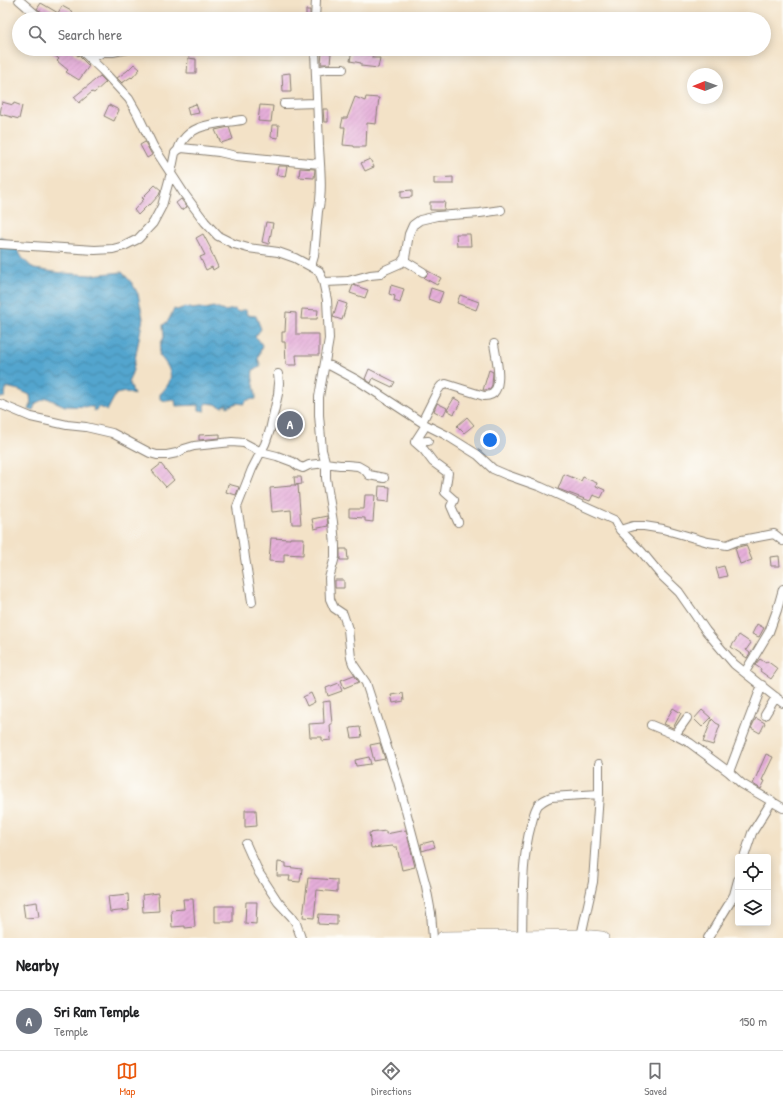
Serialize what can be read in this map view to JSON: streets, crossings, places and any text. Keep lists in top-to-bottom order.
{
  "north": "left",
  "page": {
    "search": "Search here",
    "pins": "A",
    "heading": "Nearby",
    "list": [
      {
        "mark": "A",
        "name": "Sri Ram Temple",
        "note": "Temple",
        "value": "150 m"
      }
    ],
    "nav": ["Map", "Directions", "Saved"]
  }
}
